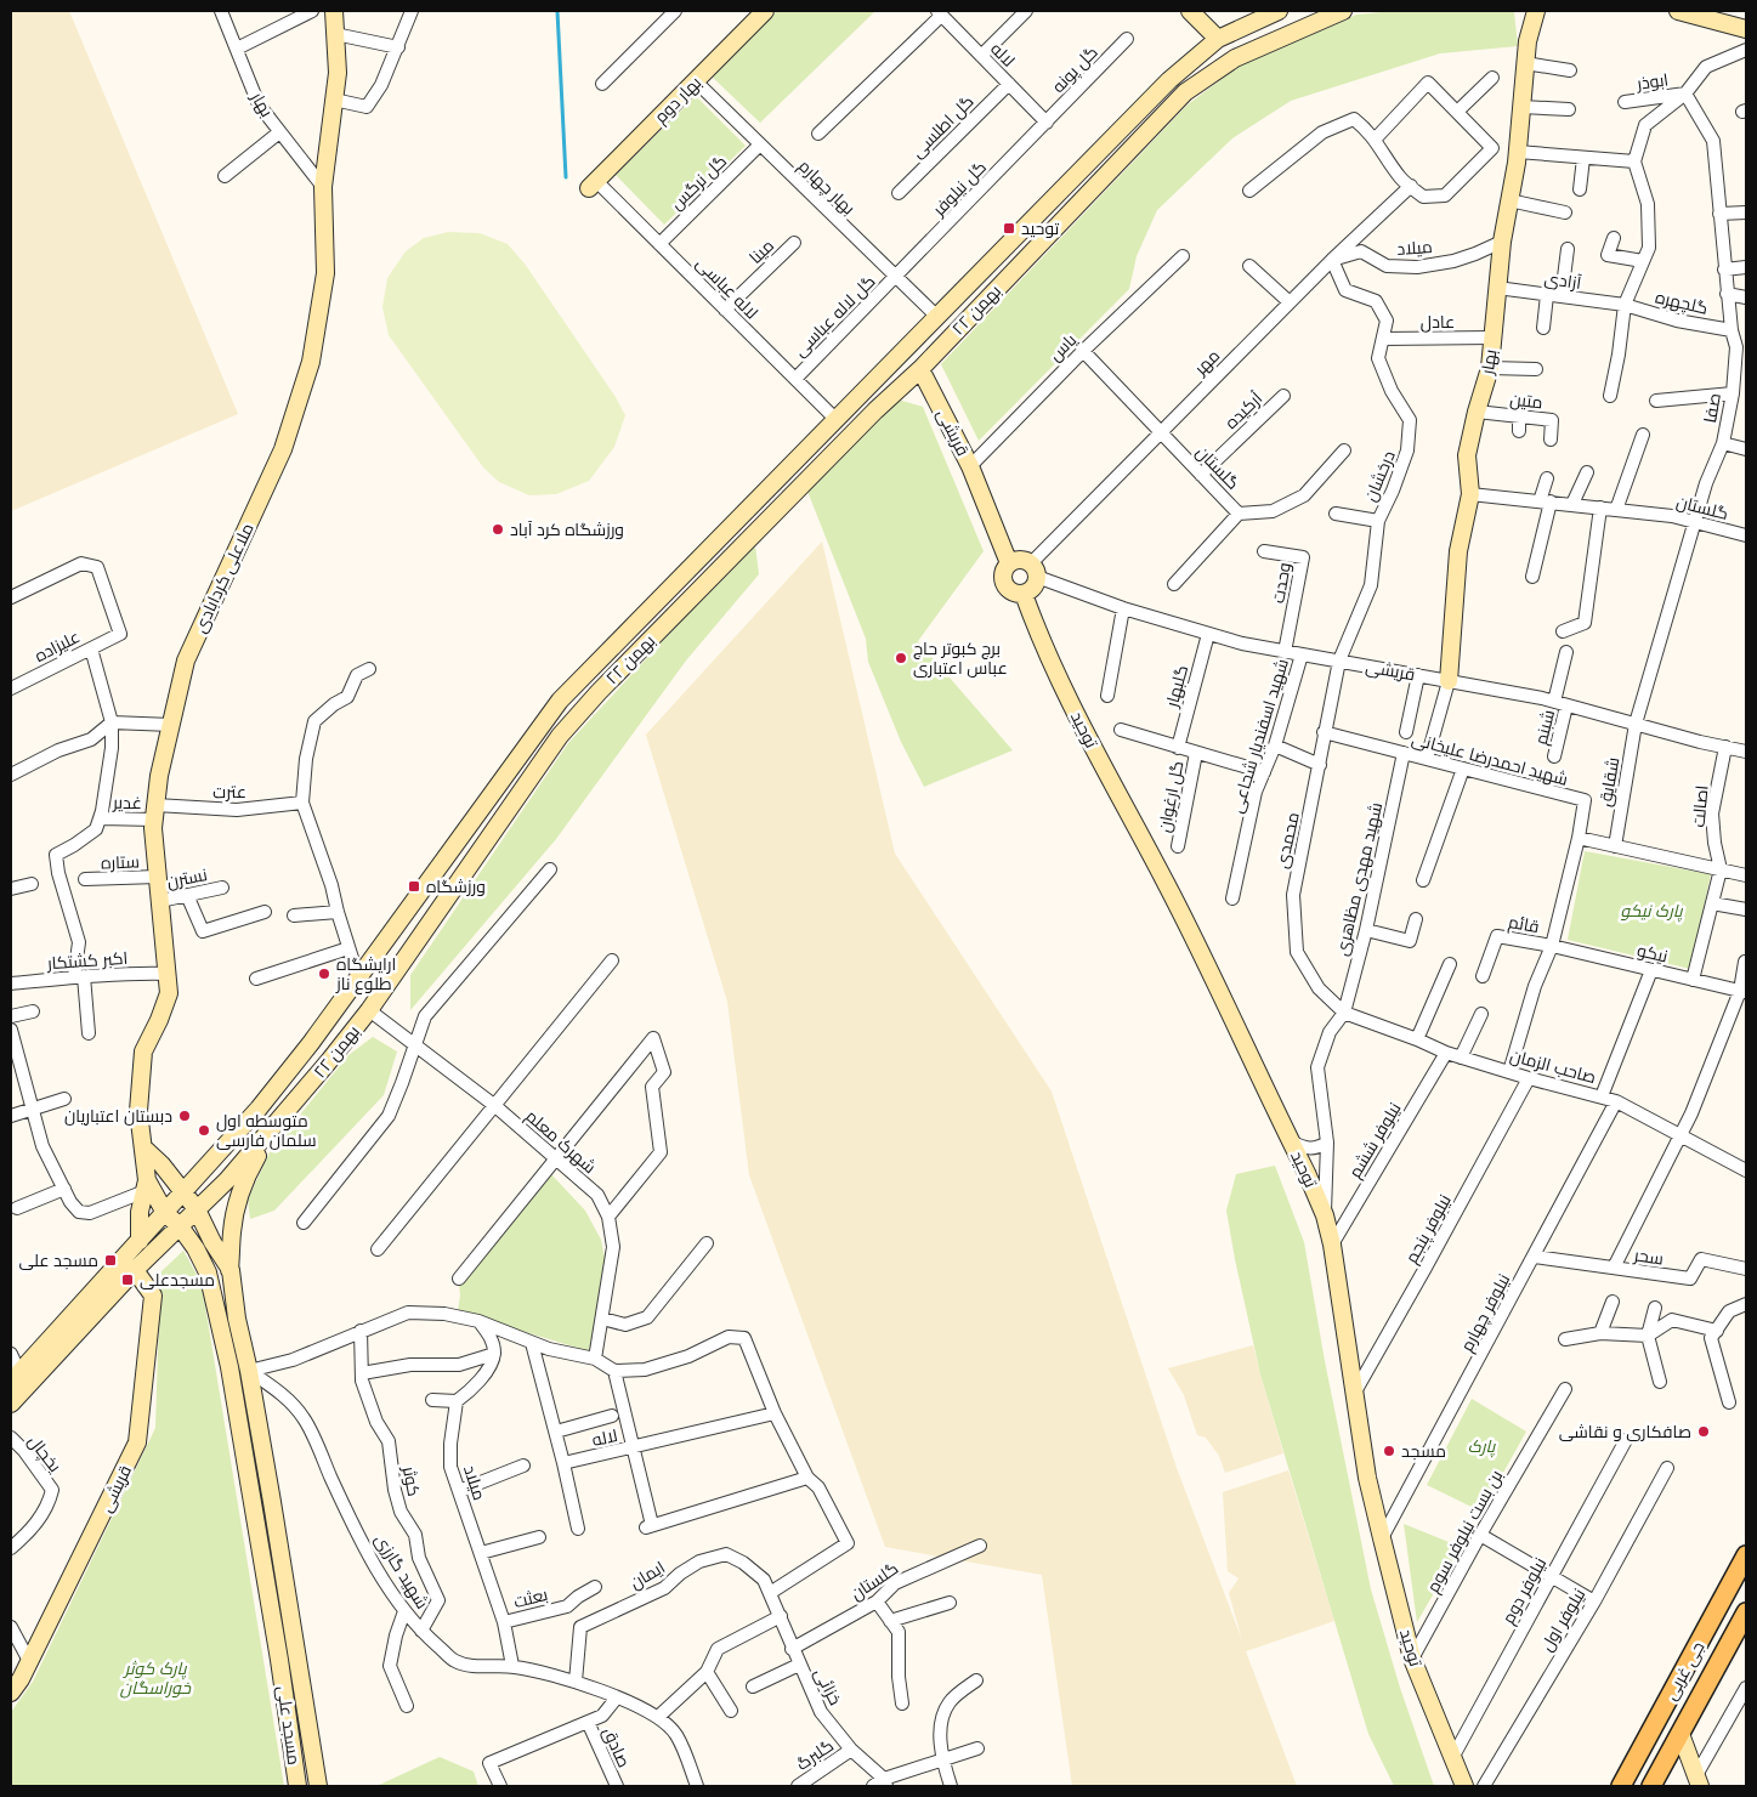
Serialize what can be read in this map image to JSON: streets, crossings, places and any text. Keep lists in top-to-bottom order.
{
  "streets": {
    "main road": [
      "بهار دوم",
      "بهار",
      "۲۲ بهمن",
      "قریشی",
      "ملاعلی کردابادی",
      "توحید",
      "جی غربی",
      "مسجد علی"
    ],
    "street": [
      "لاله",
      "گل پونه",
      "ابوذر",
      "گل اطلسی",
      "گل نرگس",
      "بهار چهارم",
      "گل نیلوفر",
      "میلاد",
      "مینا",
      "آزادی",
      "لاله عباسی",
      "گلچهره",
      "گل لاله عباسی",
      "عادل",
      "یاس",
      "مهر",
      "متین",
      "صفا",
      "اُرکیده",
      "گلستان",
      "درخشان",
      "وحدت",
      "علیزاده",
      "گلبهار",
      "شبنم",
      "شهید اسفندیار شجاعی",
      "شهید احمدرضا علیخانی",
      "شقایق",
      "عترت",
      "گل ارغوان",
      "غدیر",
      "اصالت",
      "محمدی",
      "ستاره",
      "نسترن",
      "شهید مهدی مظاهری",
      "قائم",
      "نیکو",
      "اکبر کشتکار",
      "صاحب الزمان",
      "نیلوفر ششم",
      "شهرک معلم",
      "نیلوفر پنجم",
      "سحر",
      "نیلوفر چهارم",
      "یخچال",
      "کوثر",
      "بن بست نیلوفر سوم",
      "شهید گارزی",
      "ایمان",
      "نیلوفر دوم",
      "بعثت",
      "نیلوفر اول",
      "خزائی",
      "صادق",
      "گلبرگ"
    ]
  },
  "crossings": [
    ["لاله", "گل پونه"],
    ["لاله", "گل اطلسی"],
    ["لاله", "گل نیلوفر"],
    ["گل پونه", "گل نیلوفر"],
    ["ابوذر", "صفا"],
    ["بهار دوم", "بهار چهارم"],
    ["بهار دوم", "لاله عباسی"],
    ["بهار", "میلاد"],
    ["بهار", "آزادی"],
    ["بهار", "عادل"],
    ["بهار", "متین"],
    ["بهار", "قریشی"],
    ["بهار", "گلستان"],
    ["بهار", "ملاعلی کردابادی"],
    ["گل نرگس", "بهار چهارم"],
    ["گل نرگس", "لاله عباسی"],
    ["بهار چهارم", "گل نیلوفر"],
    ["بهار چهارم", "۲۲ بهمن"],
    ["بهار چهارم", "گل لاله عباسی"],
    ["گل نیلوفر", "گل لاله عباسی"],
    ["میلاد", "مهر"],
    ["میلاد", "درخشان"],
    ["میلاد", "شهید گارزی"],
    ["میلاد", "بعثت"],
    ["مینا", "لاله عباسی"],
    ["آزادی", "گلچهره"],
    ["لاله عباسی", "۲۲ بهمن"],
    ["لاله عباسی", "گل لاله عباسی"],
    ["گلچهره", "صفا"],
    ["۲۲ بهمن", "قریشی"],
    ["۲۲ بهمن", "شهرک معلم"],
    ["۲۲ بهمن", "مسجد علی"],
    ["عادل", "درخشان"],
    ["یاس", "قریشی"],
    ["یاس", "گلستان"],
    ["مهر", "قریشی"],
    ["مهر", "گلستان"],
    ["مهر", "درخشان"],
    ["مهر", "توحید"],
    ["صفا", "قریشی"],
    ["صفا", "گلستان"],
    ["صفا", "شقایق"],
    ["اُرکیده", "گلستان"],
    ["قریشی", "درخشان"],
    ["قریشی", "وحدت"],
    ["قریشی", "گلبهار"],
    ["قریشی", "شبنم"],
    ["قریشی", "توحید"],
    ["قریشی", "شهید اسفندیار شجاعی"],
    ["قریشی", "شقایق"],
    ["قریشی", "اصالت"],
    ["قریشی", "محمدی"],
    ["گلستان", "خزائی"],
    ["درخشان", "محمدی"],
    ["ملاعلی کردابادی", "عترت"],
    ["ملاعلی کردابادی", "غدیر"],
    ["ملاعلی کردابادی", "ستاره"],
    ["ملاعلی کردابادی", "نسترن"],
    ["ملاعلی کردابادی", "اکبر کشتکار"],
    ["ملاعلی کردابادی", "مسجد علی"],
    ["توحید", "شهید مهدی مظاهری"],
    ["توحید", "نیلوفر ششم"],
    ["توحید", "نیلوفر پنجم"],
    ["توحید", "نیلوفر چهارم"],
    ["توحید", "بن بست نیلوفر سوم"],
    ["توحید", "نیلوفر دوم"],
    ["شهید احمدرضا علیخانی", "محمدی"],
    ["شهید احمدرضا علیخانی", "شهید مهدی مظاهری"],
    ["شهید احمدرضا علیخانی", "قائم"],
    ["شهید احمدرضا علیخانی", "نیکو"],
    ["شهید احمدرضا علیخانی", "صاحب الزمان"],
    ["عترت", "غدیر"],
    ["محمدی", "شهید مهدی مظاهری"],
    ["محمدی", "صاحب الزمان"],
    ["شهید مهدی مظاهری", "صاحب الزمان"],
    ["قائم", "نیکو"],
    ["صاحب الزمان", "نیلوفر ششم"],
    ["صاحب الزمان", "نیلوفر پنجم"],
    ["صاحب الزمان", "نیلوفر چهارم"],
    ["سحر", "نیلوفر چهارم"],
    ["کوثر", "شهید گارزی"],
    ["شهید گارزی", "ایمان"],
    ["شهید گارزی", "مسجد علی"],
    ["ایمان", "خزائی"],
    ["خزائی", "گلبرگ"]
  ],
  "parks": ["پارک نیکو", "پارک", "پارک کوثر خوراسگان"],
  "places": {
    "transit": [
      "توحید",
      "ورزشگاه",
      "مسجد علی",
      "مسجدعلی"
    ],
    "other": [
      "ورزشگاه کرد آباد",
      "برج کبوتر حاج عباس اعتباری",
      "ارایشگاه طلوع ناز",
      "دبستان اعتباریان",
      "متوسطه اول سلمان فارسی",
      "صافکاری و نقاشی",
      "مسجد"
    ]
  }
}
